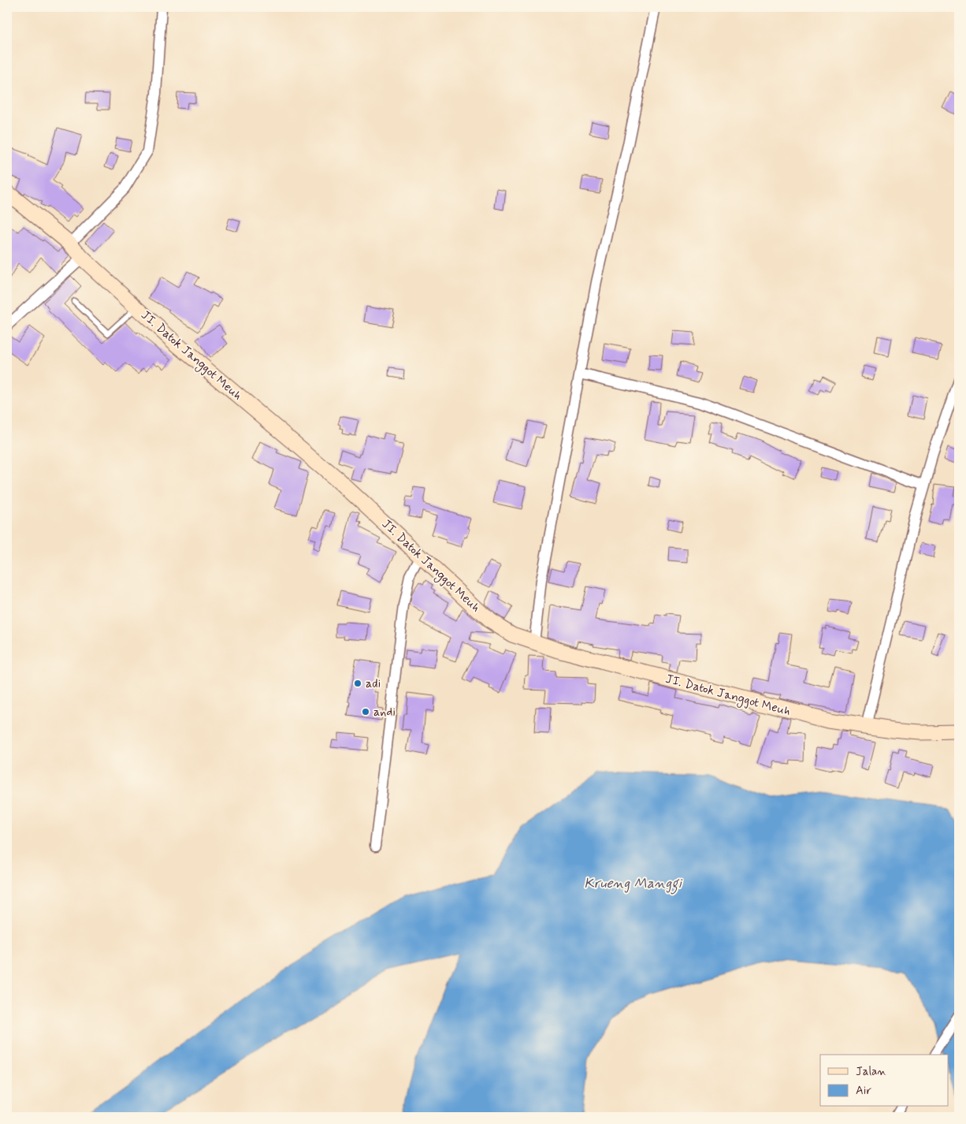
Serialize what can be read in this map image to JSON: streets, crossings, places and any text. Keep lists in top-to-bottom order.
{
  "streets": {
    "street": ["JI. Datok Janggot Meuh"]
  },
  "water": ["Krueng Manggi"],
  "places": ["adi", "andi"],
  "legend": ["Jalan", "Air"]
}
